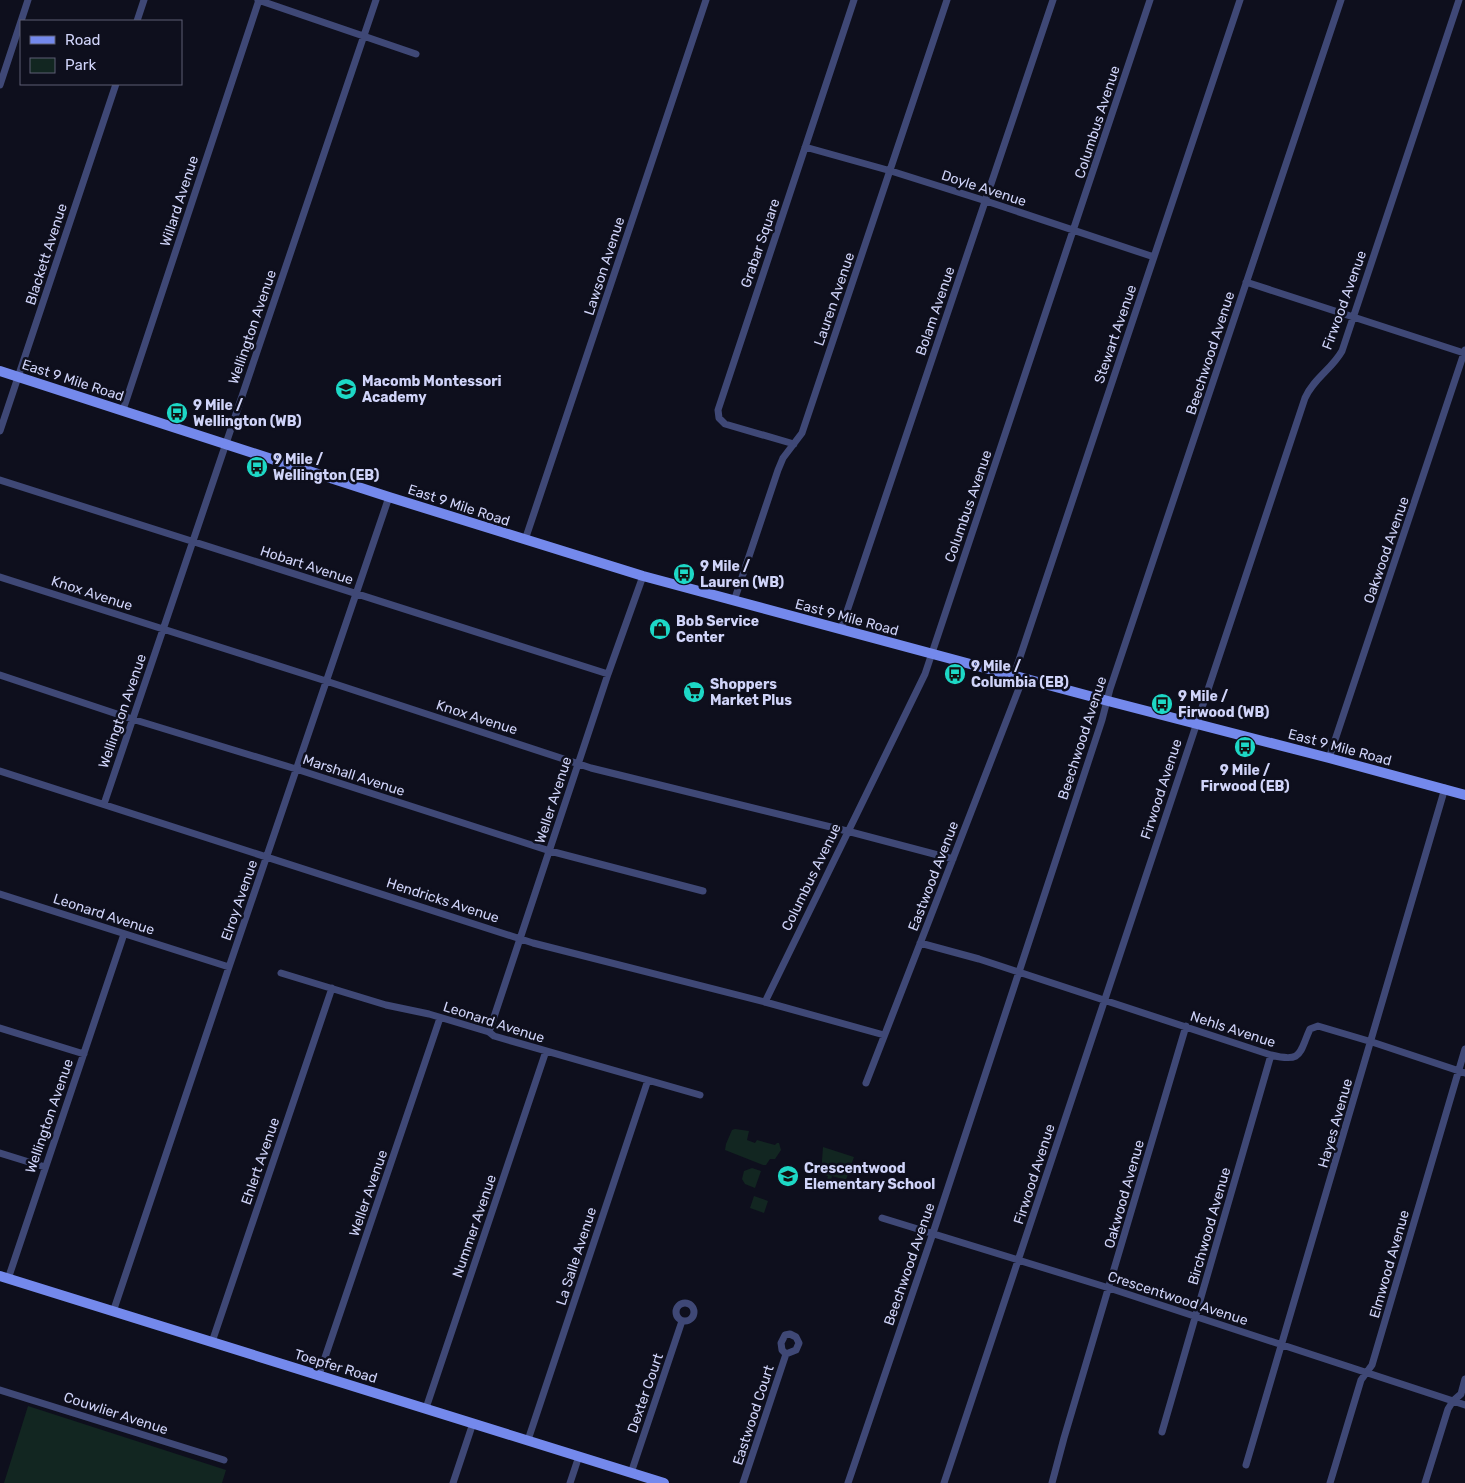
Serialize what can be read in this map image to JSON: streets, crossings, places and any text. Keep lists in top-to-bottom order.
{
  "streets": {
    "main road": ["East 9 Mile Road", "Toepfer Road"],
    "street": [
      "Columbus Avenue",
      "Doyle Avenue",
      "Willard Avenue",
      "Grabar Square",
      "Blackett Avenue",
      "Lawson Avenue",
      "Lauren Avenue",
      "Firwood Avenue",
      "Bolam Avenue",
      "Wellington Avenue",
      "Stewart Avenue",
      "Beechwood Avenue",
      "Oakwood Avenue",
      "Hobart Avenue",
      "Knox Avenue",
      "Marshall Avenue",
      "Weller Avenue",
      "Eastwood Avenue",
      "Elroy Avenue",
      "Hendricks Avenue",
      "Leonard Avenue",
      "Nehls Avenue",
      "Hayes Avenue",
      "Ehlert Avenue",
      "Nummer Avenue",
      "Birchwood Avenue",
      "La Salle Avenue",
      "Elmwood Avenue",
      "Crescentwood Avenue",
      "Dexter Court",
      "Couwlier Avenue",
      "Eastwood Court"
    ]
  },
  "crossings": [
    ["Columbus Avenue", "Doyle Avenue"],
    ["Columbus Avenue", "East 9 Mile Road"],
    ["Columbus Avenue", "Knox Avenue"],
    ["Columbus Avenue", "Hendricks Avenue"],
    ["Doyle Avenue", "Grabar Square"],
    ["Doyle Avenue", "Lauren Avenue"],
    ["Doyle Avenue", "Bolam Avenue"],
    ["Doyle Avenue", "Stewart Avenue"],
    ["Willard Avenue", "East 9 Mile Road"],
    ["Grabar Square", "Lauren Avenue"],
    ["Blackett Avenue", "East 9 Mile Road"],
    ["Lawson Avenue", "East 9 Mile Road"],
    ["Lauren Avenue", "East 9 Mile Road"],
    ["Firwood Avenue", "East 9 Mile Road"],
    ["Firwood Avenue", "Nehls Avenue"],
    ["Firwood Avenue", "Crescentwood Avenue"],
    ["Bolam Avenue", "East 9 Mile Road"],
    ["Wellington Avenue", "East 9 Mile Road"],
    ["Wellington Avenue", "Hobart Avenue"],
    ["Wellington Avenue", "Knox Avenue"],
    ["Wellington Avenue", "Marshall Avenue"],
    ["Wellington Avenue", "Hendricks Avenue"],
    ["Wellington Avenue", "Leonard Avenue"],
    ["Wellington Avenue", "Toepfer Road"],
    ["Stewart Avenue", "East 9 Mile Road"],
    ["Stewart Avenue", "Eastwood Avenue"],
    ["Beechwood Avenue", "East 9 Mile Road"],
    ["Beechwood Avenue", "Nehls Avenue"],
    ["Beechwood Avenue", "Crescentwood Avenue"],
    ["East 9 Mile Road", "Oakwood Avenue"],
    ["East 9 Mile Road", "Weller Avenue"],
    ["East 9 Mile Road", "Eastwood Avenue"],
    ["East 9 Mile Road", "Elroy Avenue"],
    ["East 9 Mile Road", "Hayes Avenue"],
    ["Oakwood Avenue", "Nehls Avenue"],
    ["Oakwood Avenue", "Crescentwood Avenue"],
    ["Hobart Avenue", "Weller Avenue"],
    ["Hobart Avenue", "Elroy Avenue"],
    ["Knox Avenue", "Weller Avenue"],
    ["Knox Avenue", "Eastwood Avenue"],
    ["Knox Avenue", "Elroy Avenue"],
    ["Marshall Avenue", "Weller Avenue"],
    ["Marshall Avenue", "Elroy Avenue"],
    ["Weller Avenue", "Hendricks Avenue"],
    ["Weller Avenue", "Leonard Avenue"],
    ["Weller Avenue", "Toepfer Road"],
    ["Eastwood Avenue", "Hendricks Avenue"],
    ["Eastwood Avenue", "Nehls Avenue"],
    ["Elroy Avenue", "Hendricks Avenue"],
    ["Elroy Avenue", "Leonard Avenue"],
    ["Elroy Avenue", "Toepfer Road"],
    ["Leonard Avenue", "Ehlert Avenue"],
    ["Leonard Avenue", "Nummer Avenue"],
    ["Leonard Avenue", "La Salle Avenue"],
    ["Nehls Avenue", "Hayes Avenue"],
    ["Nehls Avenue", "Birchwood Avenue"],
    ["Nehls Avenue", "Elmwood Avenue"],
    ["Hayes Avenue", "Crescentwood Avenue"],
    ["Ehlert Avenue", "Toepfer Road"],
    ["Nummer Avenue", "Toepfer Road"],
    ["Birchwood Avenue", "Crescentwood Avenue"],
    ["La Salle Avenue", "Toepfer Road"],
    ["Elmwood Avenue", "Crescentwood Avenue"],
    ["Toepfer Road", "Dexter Court"]
  ],
  "places": {
    "school or university": ["Macomb Montessori Academy", "Crescentwood Elementary School"],
    "bus stop": [
      "9 Mile / Wellington (WB)",
      "9 Mile / Wellington (EB)",
      "9 Mile / Lauren (WB)",
      "9 Mile / Columbia (EB)",
      "9 Mile / Firwood (WB)",
      "9 Mile / Firwood (EB)"
    ],
    "shop": ["Bob Service Center"],
    "supermarket": ["Shoppers Market Plus"]
  },
  "legend": ["Road", "Park"]
}
